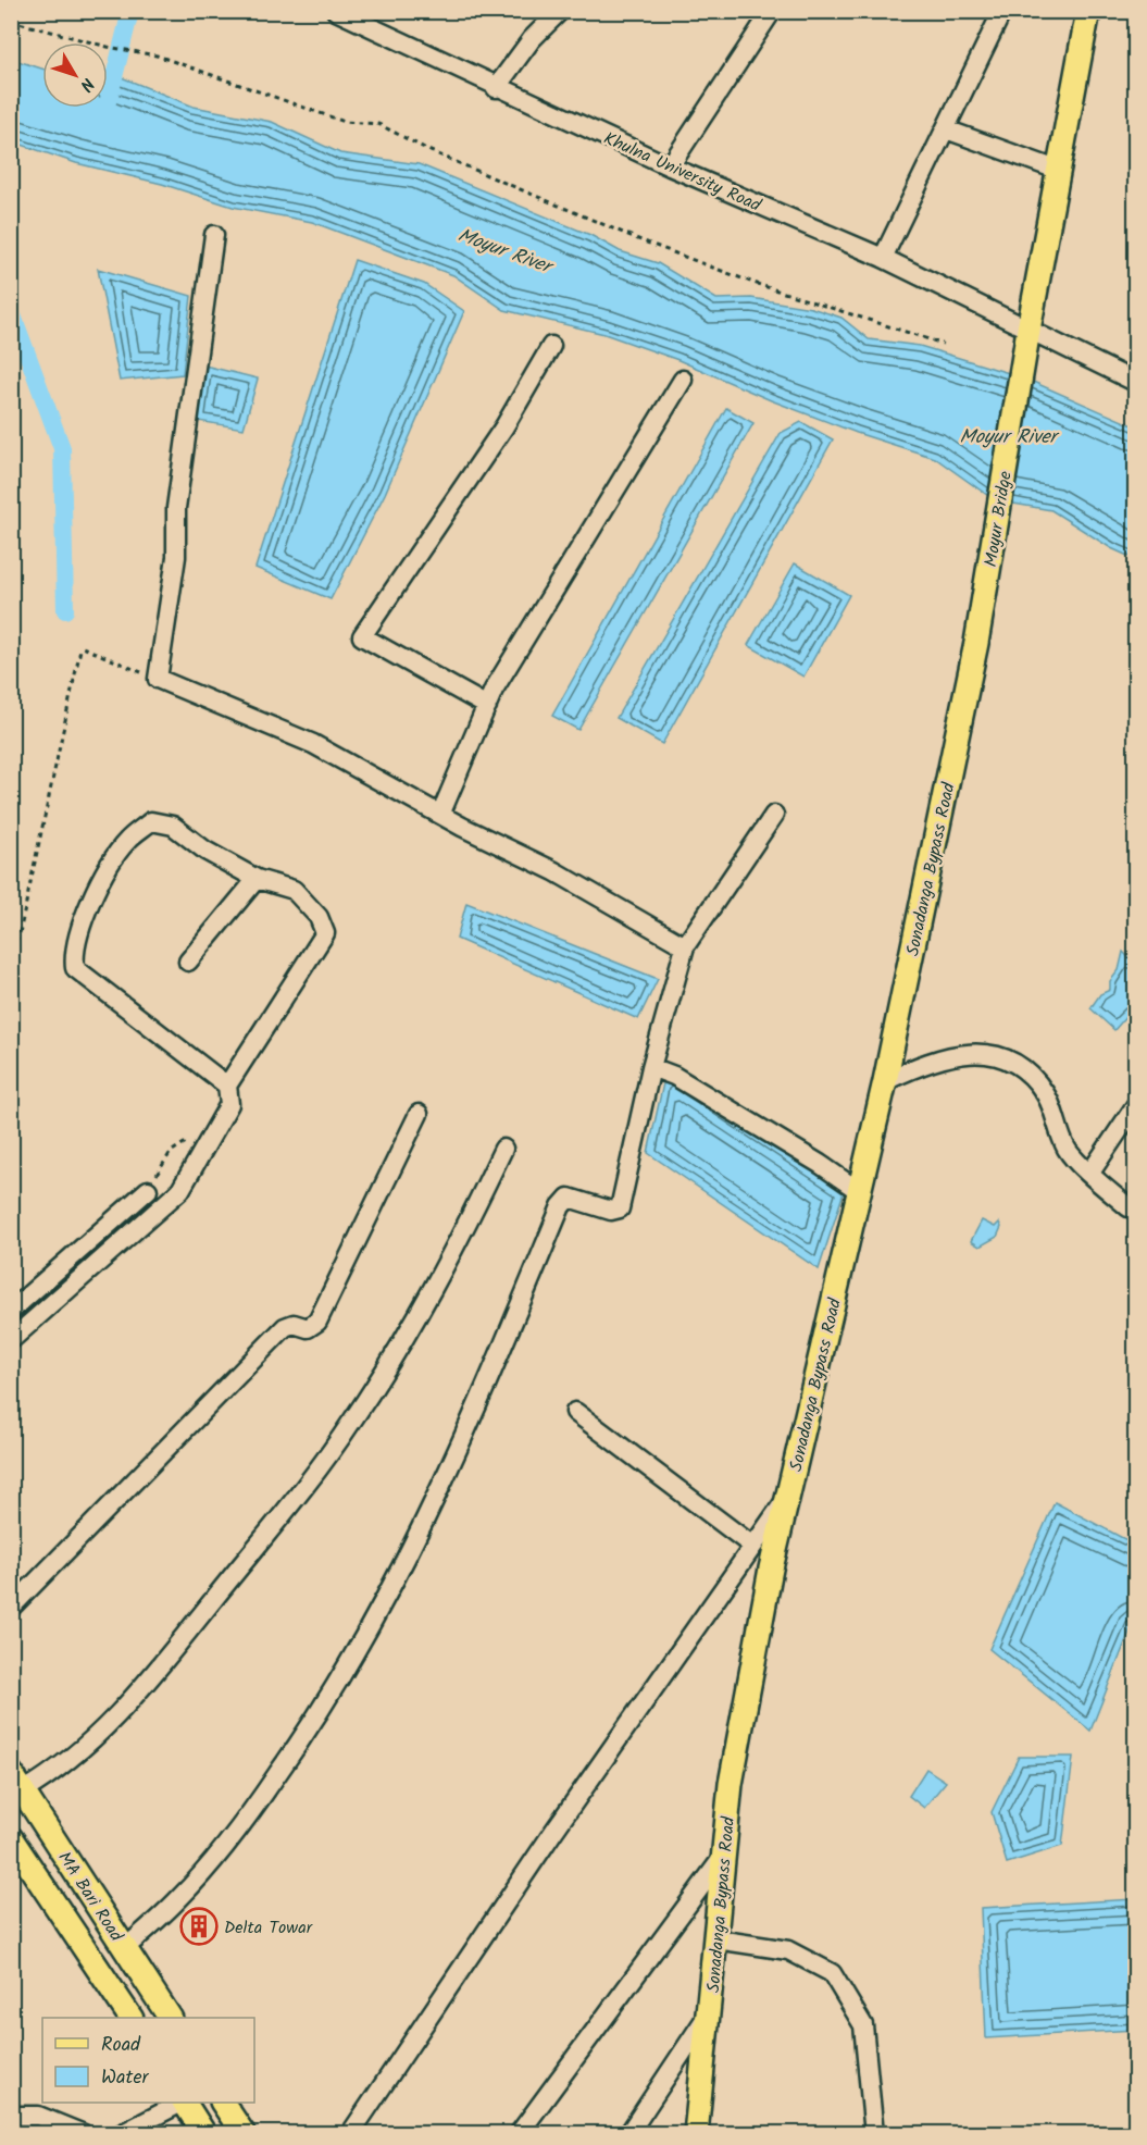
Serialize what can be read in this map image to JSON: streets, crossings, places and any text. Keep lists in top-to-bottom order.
{
  "streets": {
    "main road": ["Moyur Bridge", "Sonadanga Bypass Road", "MA Bari Road"],
    "street": ["Khulna University Road"]
  },
  "crossings": [
    ["Khulna University Road", "Moyur Bridge"],
    ["Moyur Bridge", "Sonadanga Bypass Road"]
  ],
  "water": ["Moyur River"],
  "places": {
    "building": ["Delta Towar"]
  },
  "legend": ["Road", "Water"],
  "north": "bottom right"
}
